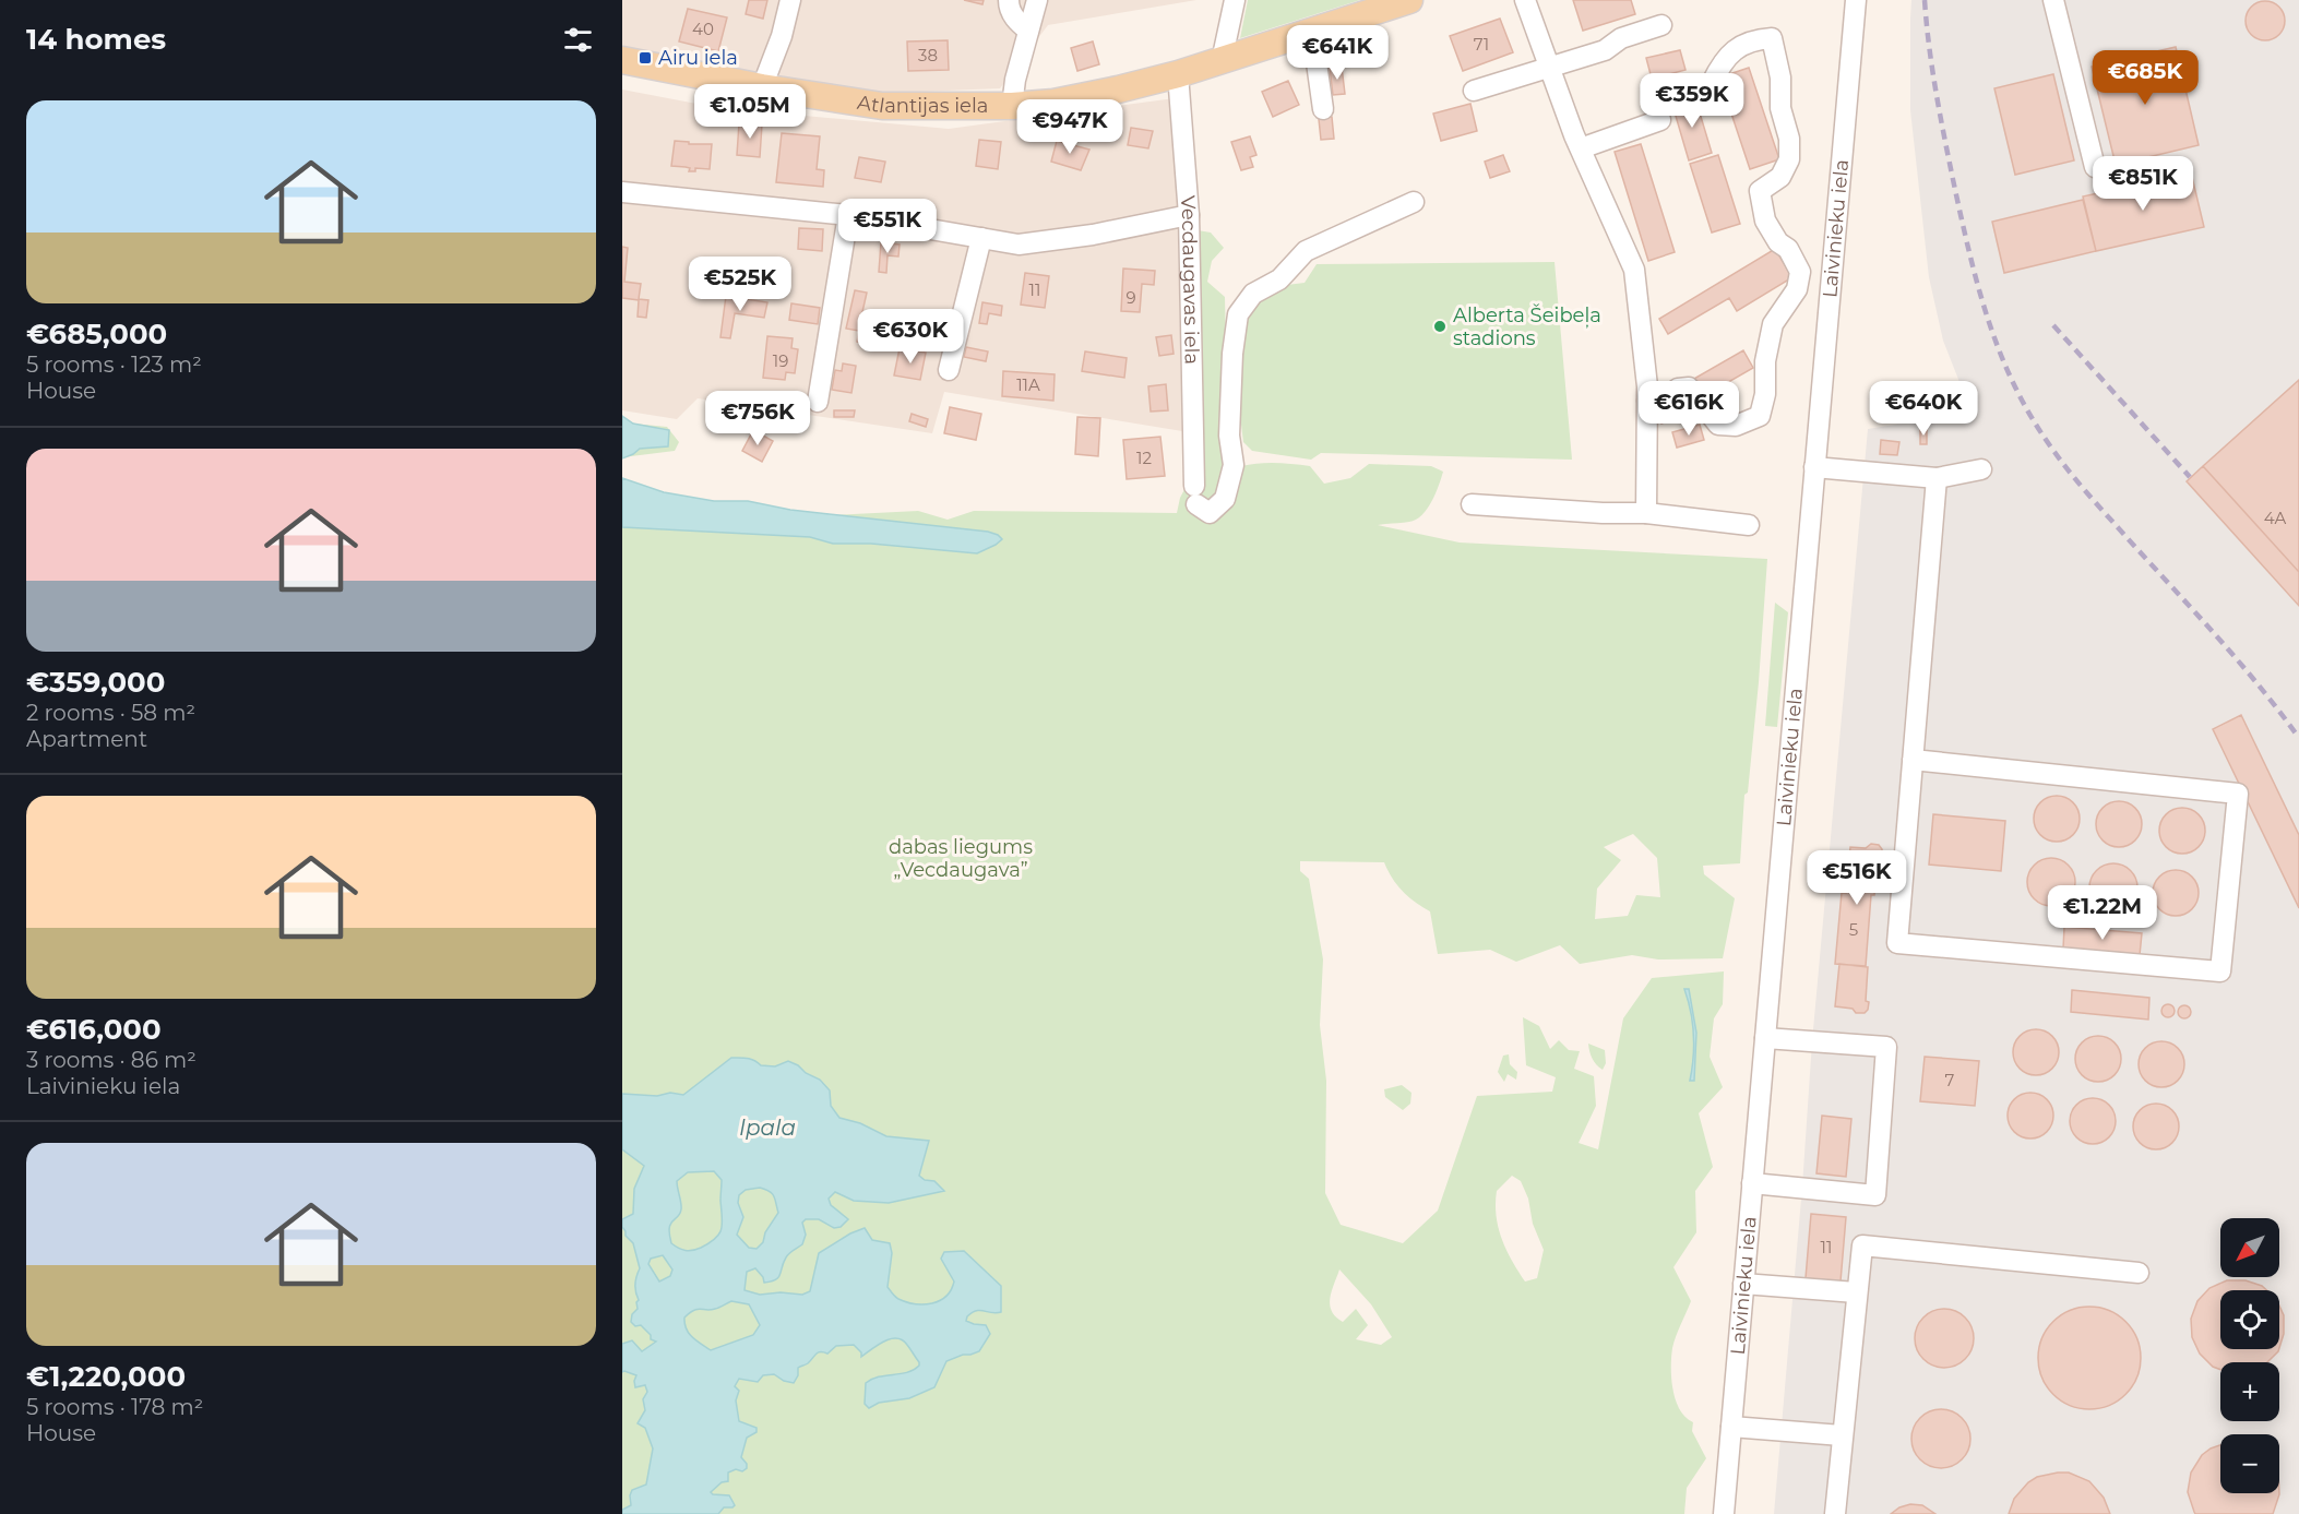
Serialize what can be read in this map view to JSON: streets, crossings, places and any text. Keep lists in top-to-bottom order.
{
  "streets": {
    "main road": ["Atlantijas iela"],
    "street": ["Laivinieku iela", "Vecdaugavas iela"]
  },
  "crossings": [
    ["Atlantijas iela", "Vecdaugavas iela"]
  ],
  "water": ["Ipala"],
  "parks": ["dabas liegums „Vecdaugava”"],
  "places": {
    "transit": ["Airu iela"],
    "other": ["Alberta Šeibeļa stadions"]
  },
  "house_numbers": [
    "40",
    "71",
    "38",
    "11",
    "9",
    "19",
    "11A",
    "12",
    "4A",
    "5",
    "7",
    "11"
  ],
  "north": "bottom left",
  "page": {
    "heading": "14 homes",
    "price": [
      "€641K",
      "€685K",
      "€359K",
      "€1.05M",
      "€947K",
      "€851K",
      "€551K",
      "€525K",
      "€630K",
      "€616K",
      "€640K",
      "€756K",
      "€516K",
      "€1.22M"
    ],
    "list": [
      {
        "name": "€685,000",
        "note": "5 rooms · 123 m² · House"
      },
      {
        "name": "€359,000",
        "note": "2 rooms · 58 m² · Apartment"
      },
      {
        "name": "€616,000",
        "note": "3 rooms · 86 m² · Laivinieku iela"
      },
      {
        "name": "€1,220,000",
        "note": "5 rooms · 178 m² · House"
      }
    ],
    "map_buttons": ["+", "−"]
  }
}
